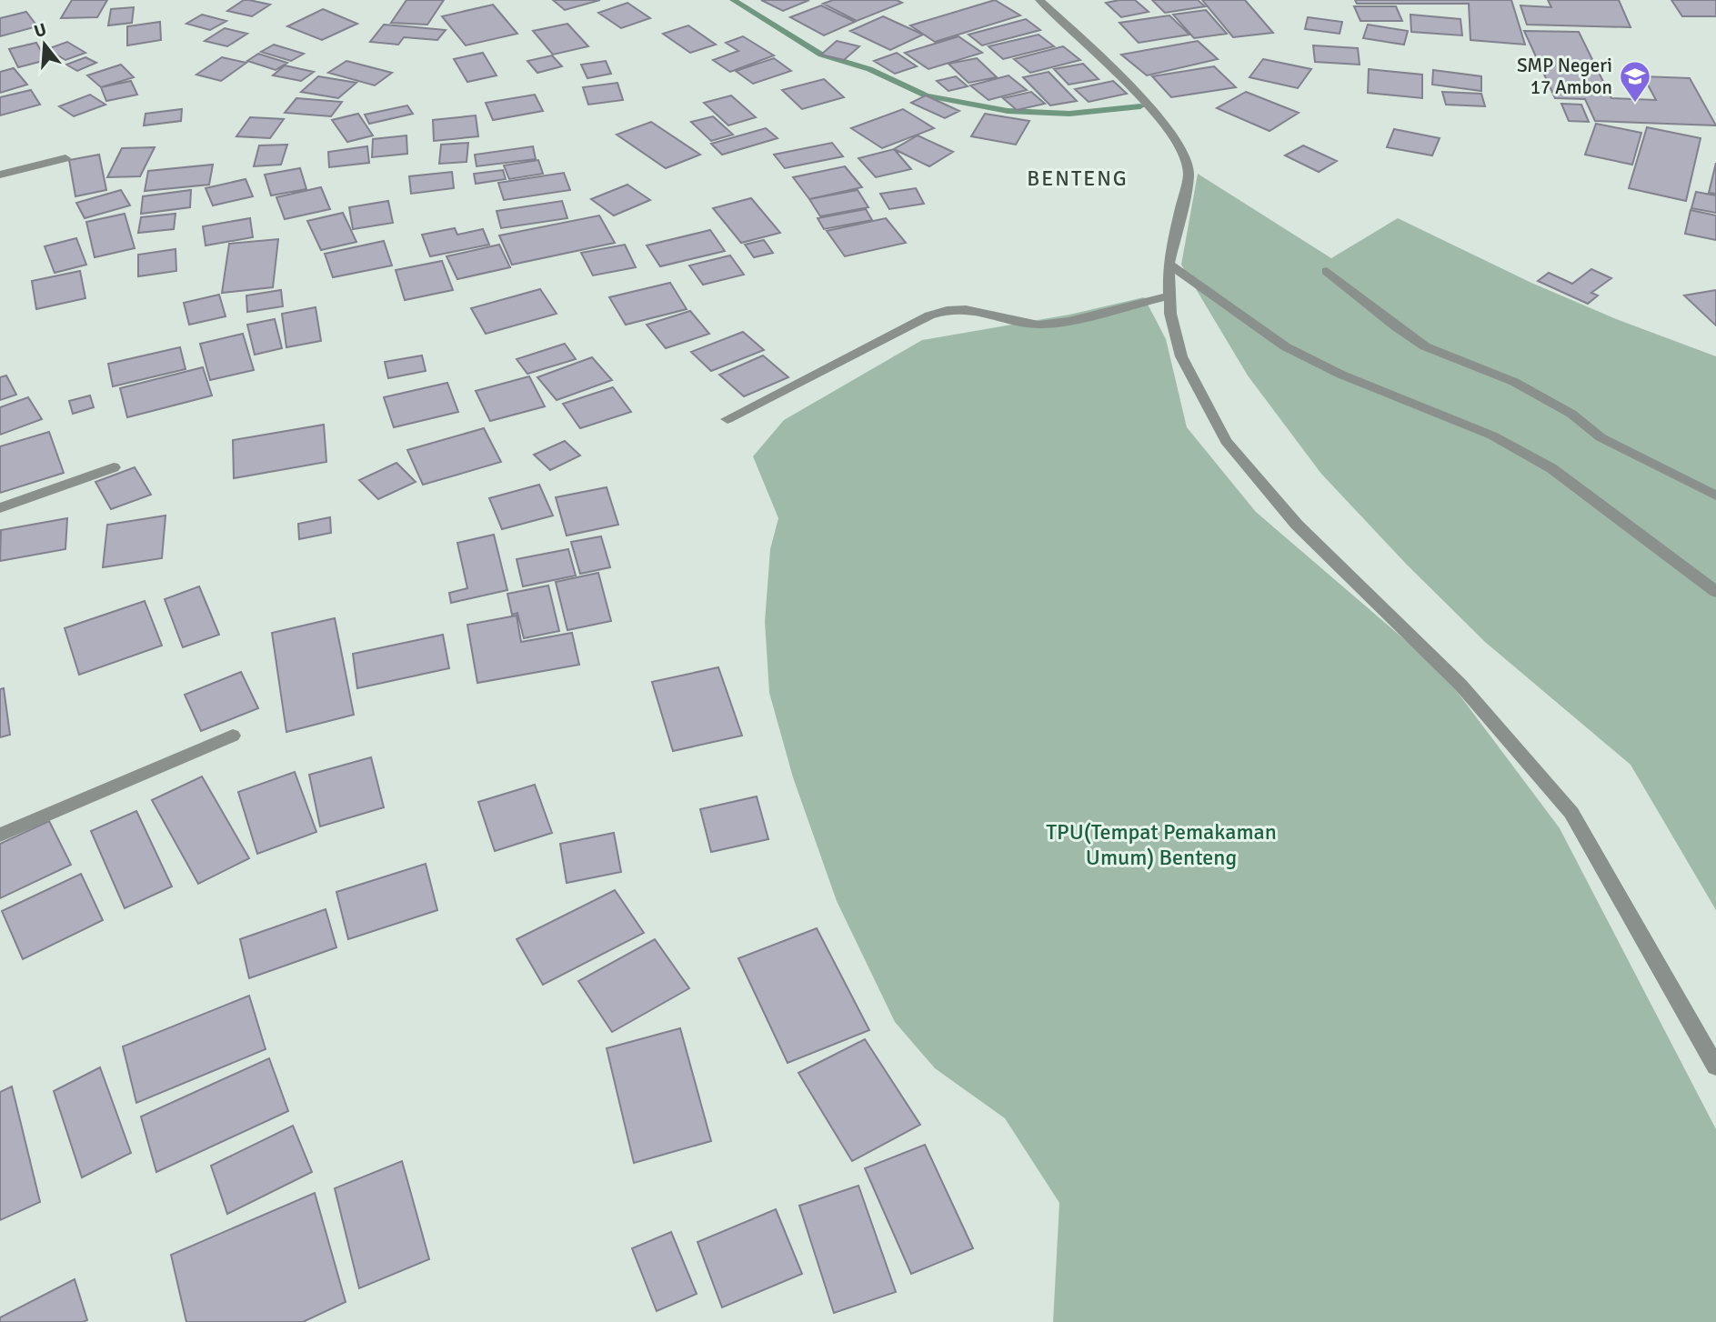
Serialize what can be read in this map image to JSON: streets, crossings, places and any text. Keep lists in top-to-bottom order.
{
  "districts": ["BENTENG"],
  "parks": ["TPU(Tempat Pemakaman Umum) Benteng"],
  "places": {
    "school or university": ["SMP Negeri 17 Ambon"]
  },
  "north": "top"
}
